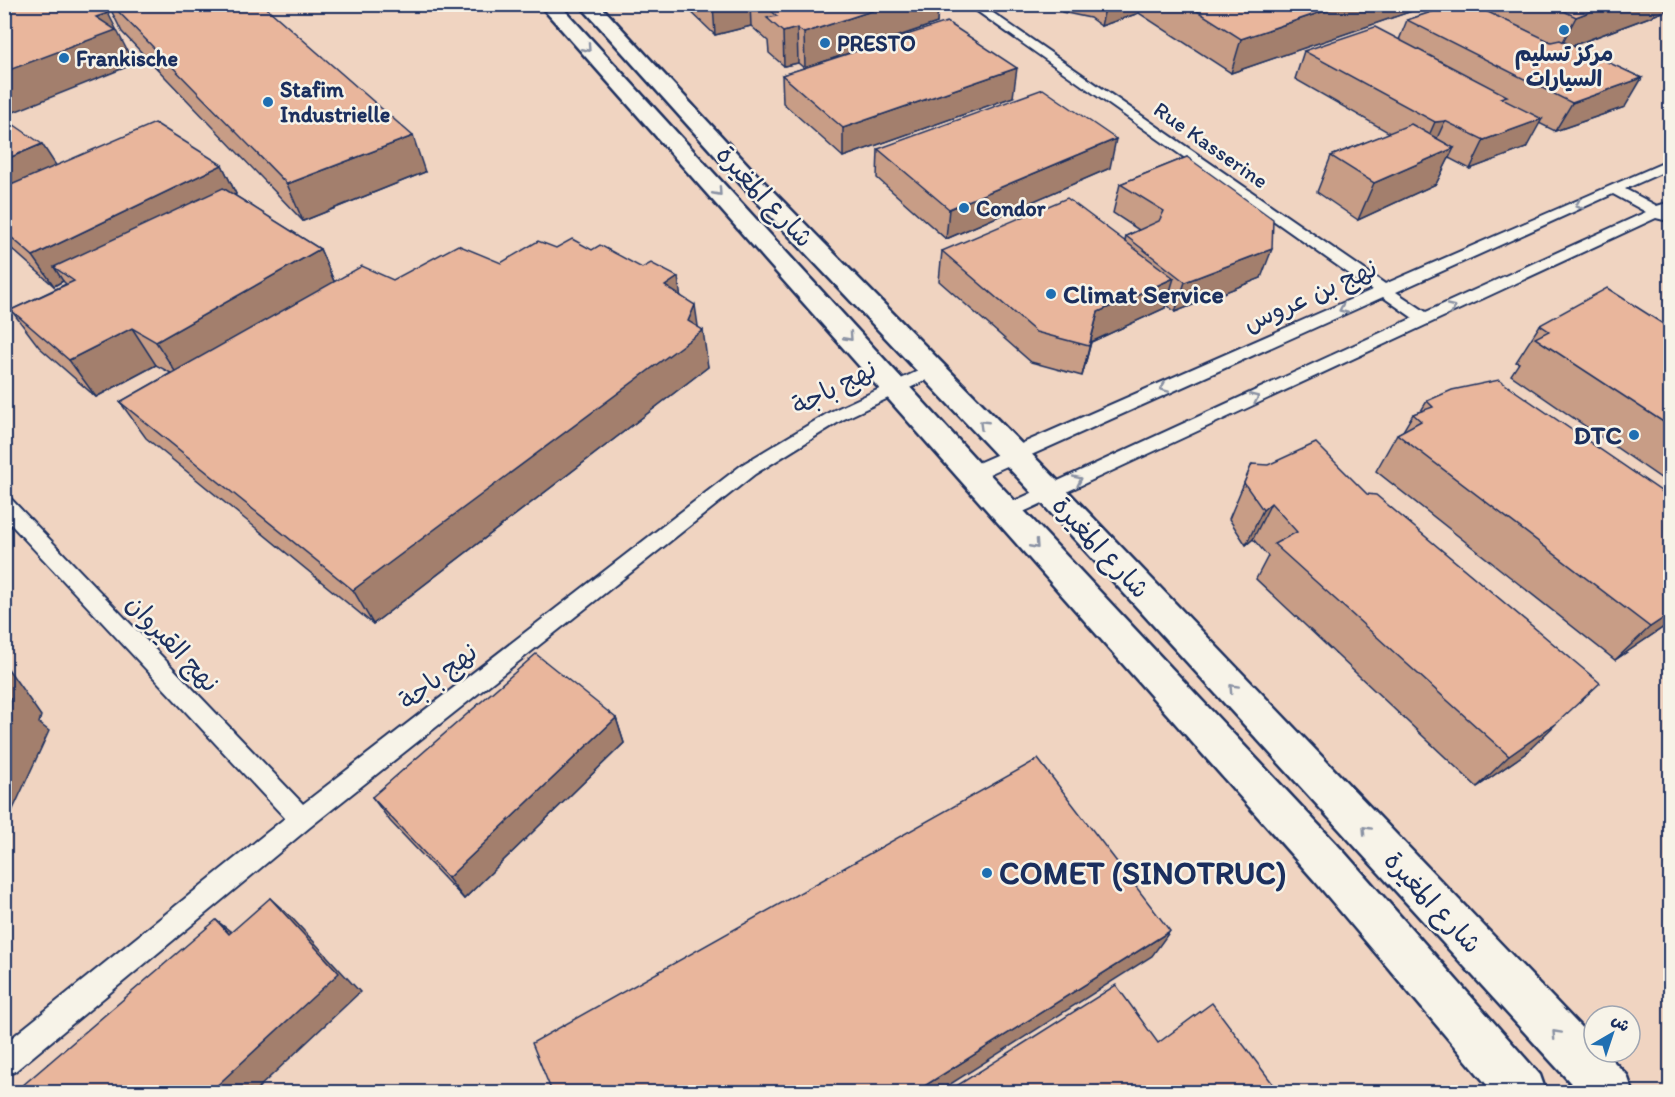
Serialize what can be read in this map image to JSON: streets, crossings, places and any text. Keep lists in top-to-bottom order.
{
  "streets": {
    "street": ["شارع المغيرة"],
    "lane": [
      "Rue Kasserine",
      "نهج بن عروس",
      "نهج باجة",
      "نهج القيروان"
    ]
  },
  "crossings": [
    ["Rue Kasserine", "نهج بن عروس"],
    ["شارع المغيرة", "نهج بن عروس"],
    ["شارع المغيرة", "نهج باجة"],
    ["نهج باجة", "نهج القيروان"]
  ],
  "places": [
    "مركز تسليم السيارات",
    "PRESTO",
    "Frankische",
    "Stafim Industrielle",
    "Condor",
    "Climat Service",
    "DTC",
    "COMET (SINOTRUC)"
  ],
  "north": "top right"
}
